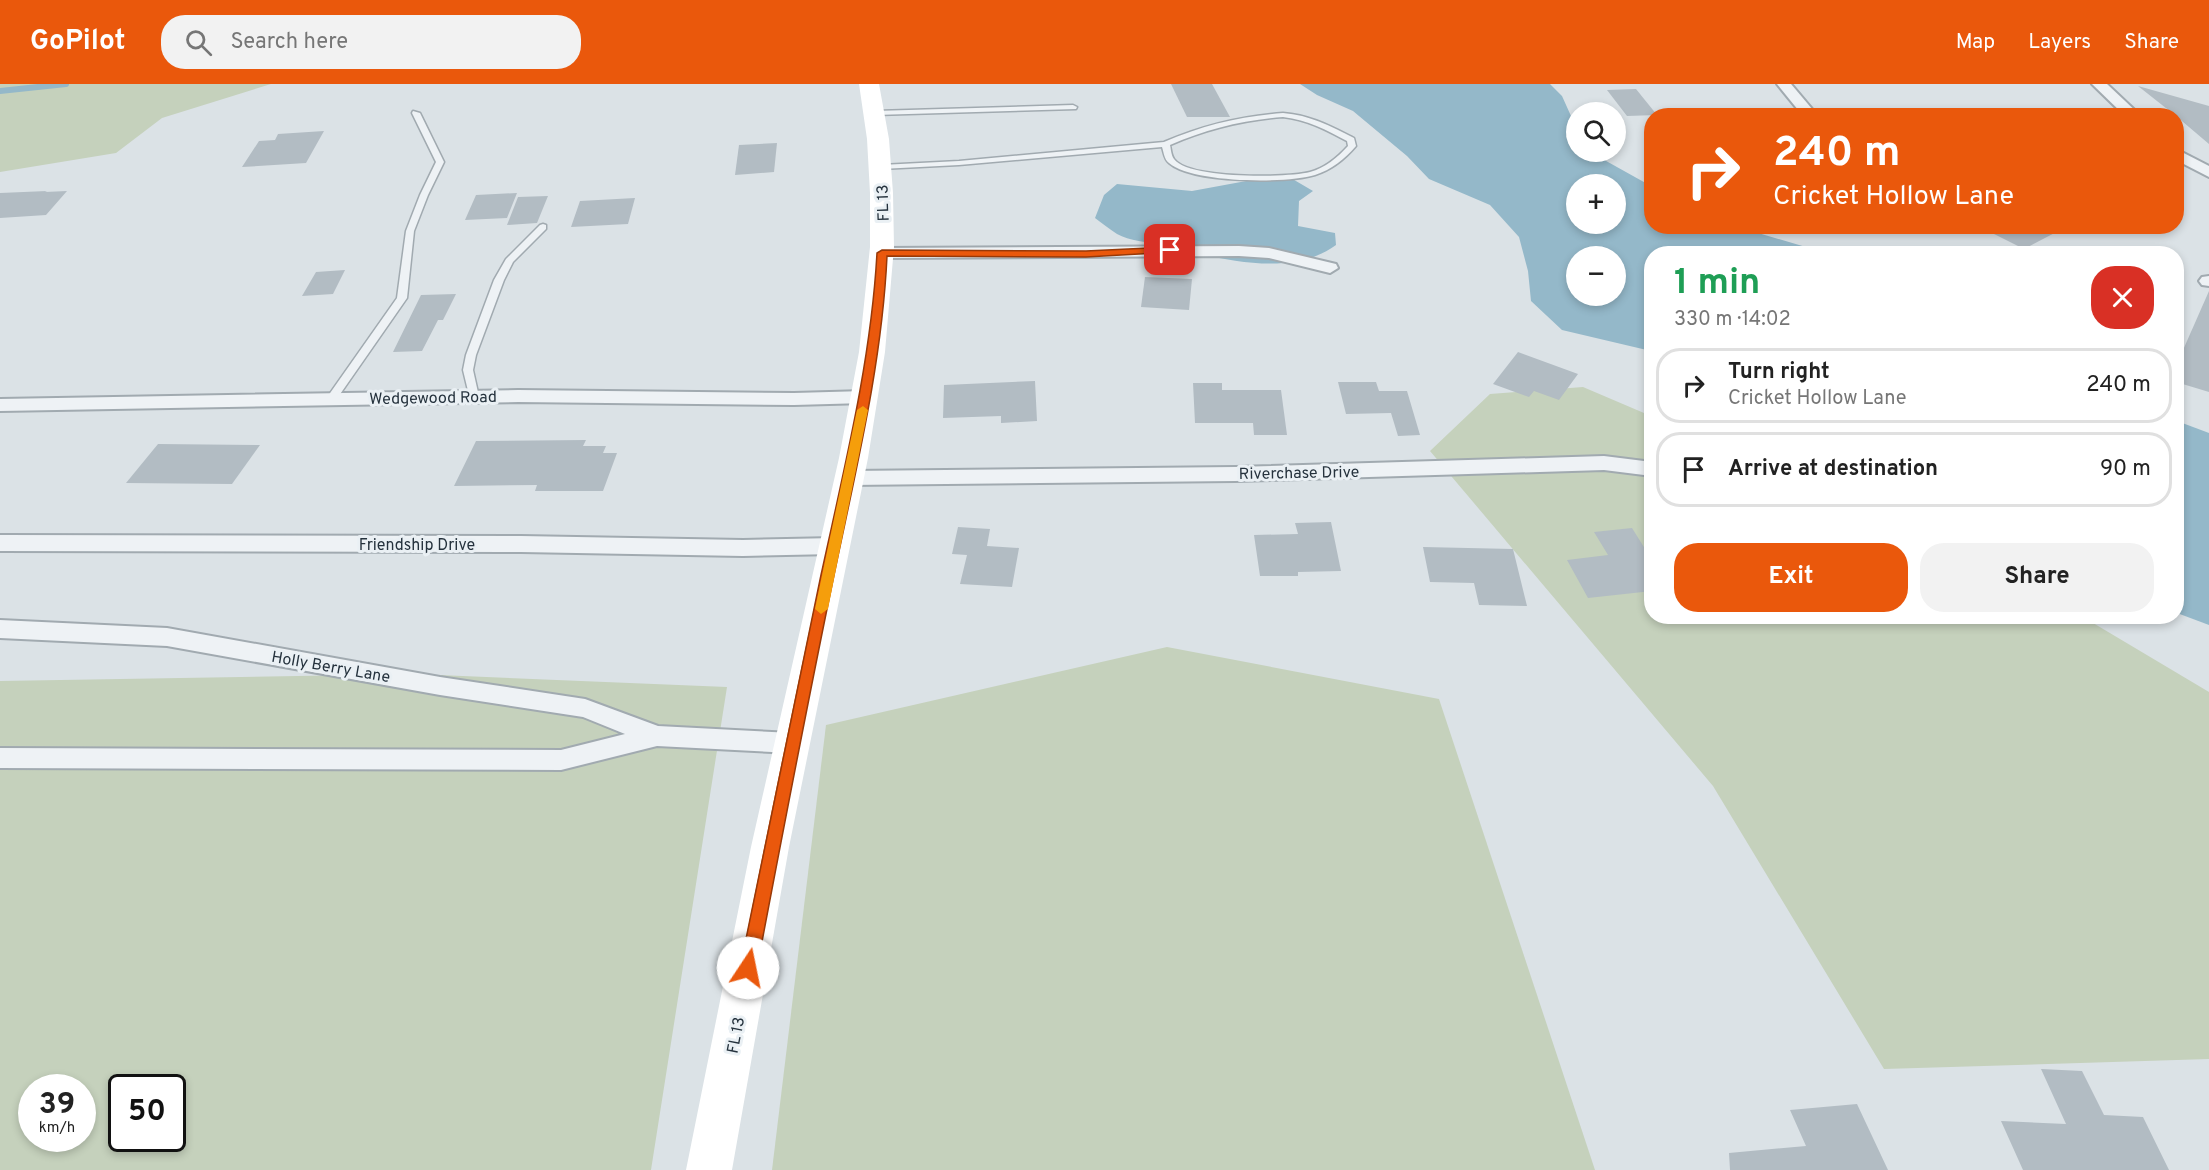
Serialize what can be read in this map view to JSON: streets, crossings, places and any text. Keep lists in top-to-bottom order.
{
  "streets": {
    "main road": ["FL 13"],
    "street": [
      "Wedgewood Road",
      "Riverchase Drive",
      "Friendship Drive",
      "Holly Berry Lane"
    ]
  },
  "crossings": [
    ["FL 13", "Wedgewood Road"],
    ["FL 13", "Riverchase Drive"],
    ["FL 13", "Friendship Drive"],
    ["FL 13", "Holly Berry Lane"]
  ],
  "page": {
    "header": "GoPilot",
    "search": "Search here",
    "nav": ["Map", "Layers", "Share"],
    "map_buttons": ["+", "−"],
    "turn": ["240 m", "Cricket Hollow Lane"],
    "heading": ["1 min", "330 m · 14:02"],
    "list": [
      {
        "name": "Turn right",
        "note": "Cricket Hollow Lane",
        "value": "240 m"
      },
      {
        "name": "Arrive at destination",
        "value": "90 m"
      }
    ],
    "buttons": ["Exit", "Share"],
    "speed": "39 km/h",
    "limit": "50"
  }
}
